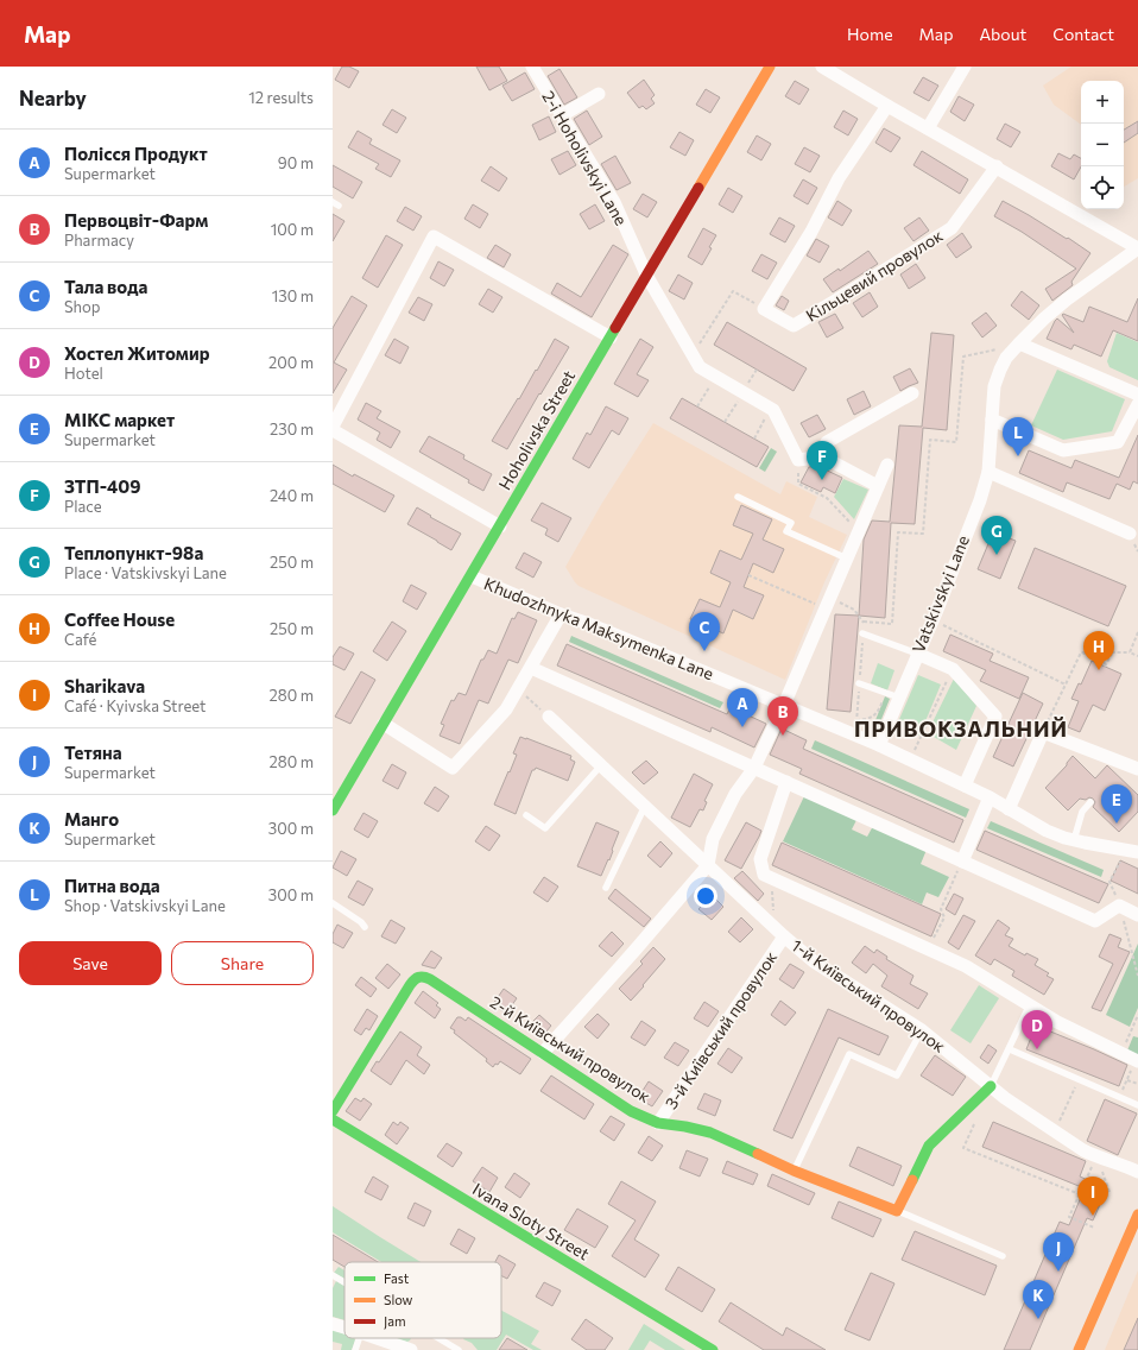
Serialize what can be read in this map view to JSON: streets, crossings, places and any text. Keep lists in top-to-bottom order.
{
  "streets": {
    "street": [
      "2-i Hoholivskyi Lane",
      "Кільцевий провулок",
      "Hoholivska Street",
      "Vatskivskyi Lane",
      "Khudozhnyka Maksymenka Lane",
      "1-й Київський провулок",
      "3-й Київський провулок",
      "2-й Київський провулок",
      "Ivana Sloty Street"
    ]
  },
  "crossings": [
    ["2-i Hoholivskyi Lane", "Hoholivska Street"],
    ["Hoholivska Street", "Khudozhnyka Maksymenka Lane"],
    ["Vatskivskyi Lane", "Khudozhnyka Maksymenka Lane"],
    ["1-й Київський провулок", "3-й Київський провулок"],
    ["3-й Київський провулок", "2-й Київський провулок"]
  ],
  "districts": ["ПРИВОКЗАЛЬНИЙ"],
  "legend": ["Fast", "Slow", "Jam"],
  "page": {
    "header": "Map",
    "nav": [
      "Home",
      "Map",
      "About",
      "Contact"
    ],
    "heading": ["Nearby", "12 results"],
    "map_buttons": ["+", "−"],
    "list": [
      {
        "mark": "A",
        "name": "Полісся Продукт",
        "note": "Supermarket",
        "value": "90 m"
      },
      {
        "mark": "B",
        "name": "Первоцвіт-Фарм",
        "note": "Pharmacy",
        "value": "100 m"
      },
      {
        "mark": "C",
        "name": "Тала вода",
        "note": "Shop",
        "value": "130 m"
      },
      {
        "mark": "D",
        "name": "Хостел Житомир",
        "note": "Hotel",
        "value": "200 m"
      },
      {
        "mark": "E",
        "name": "МІКС маркет",
        "note": "Supermarket",
        "value": "230 m"
      },
      {
        "mark": "F",
        "name": "ЗТП-409",
        "note": "Place",
        "value": "240 m"
      },
      {
        "mark": "G",
        "name": "Теплопункт-98а",
        "note": "Place · Vatskivskyi Lane",
        "value": "250 m"
      },
      {
        "mark": "H",
        "name": "Coffee House",
        "note": "Café",
        "value": "250 m"
      },
      {
        "mark": "I",
        "name": "Sharikava",
        "note": "Café · Kyivska Street",
        "value": "280 m"
      },
      {
        "mark": "J",
        "name": "Тетяна",
        "note": "Supermarket",
        "value": "280 m"
      },
      {
        "mark": "K",
        "name": "Манго",
        "note": "Supermarket",
        "value": "300 m"
      },
      {
        "mark": "L",
        "name": "Питна вода",
        "note": "Shop · Vatskivskyi Lane",
        "value": "300 m"
      }
    ],
    "pins": [
      "L",
      "F",
      "G",
      "C",
      "H",
      "A",
      "B",
      "E",
      "D",
      "I",
      "J",
      "K"
    ],
    "buttons": ["Save", "Share"]
  }
}
